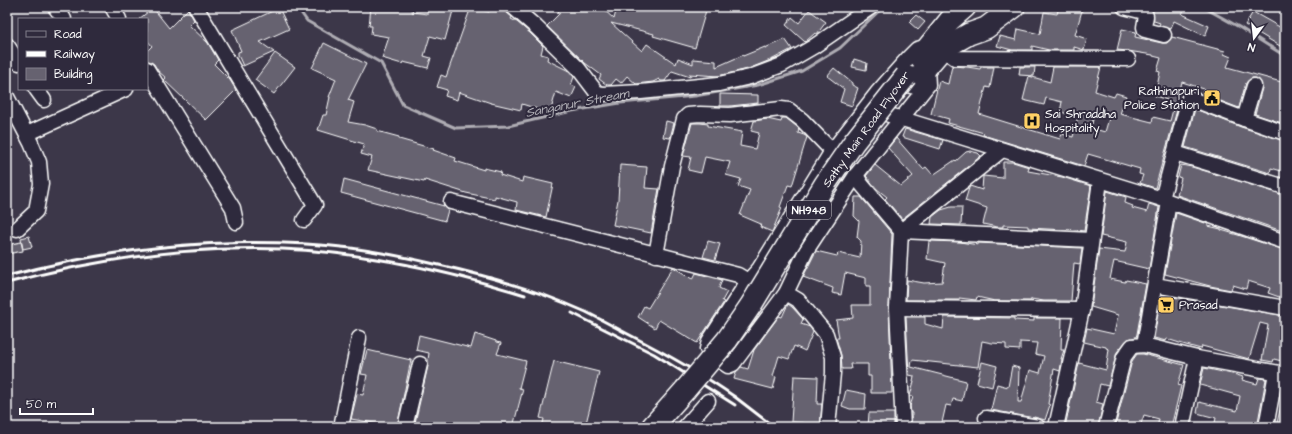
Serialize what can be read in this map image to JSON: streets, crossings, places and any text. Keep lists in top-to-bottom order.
{
  "streets": {
    "highway": ["Sathy Main Road Flyover", "NH948"]
  },
  "crossings": [
    ["Sathy Main Road Flyover", "NH948"]
  ],
  "water": ["Sanganur Stream"],
  "places": {
    "public building": ["Rathinapuri Police Station"],
    "hospital": ["Sai Shraddha Hospitality"],
    "supermarket": ["Prasad"]
  },
  "legend": ["Road", "Railway", "Building"],
  "scale_bar": "50 m",
  "north": "bottom"
}
